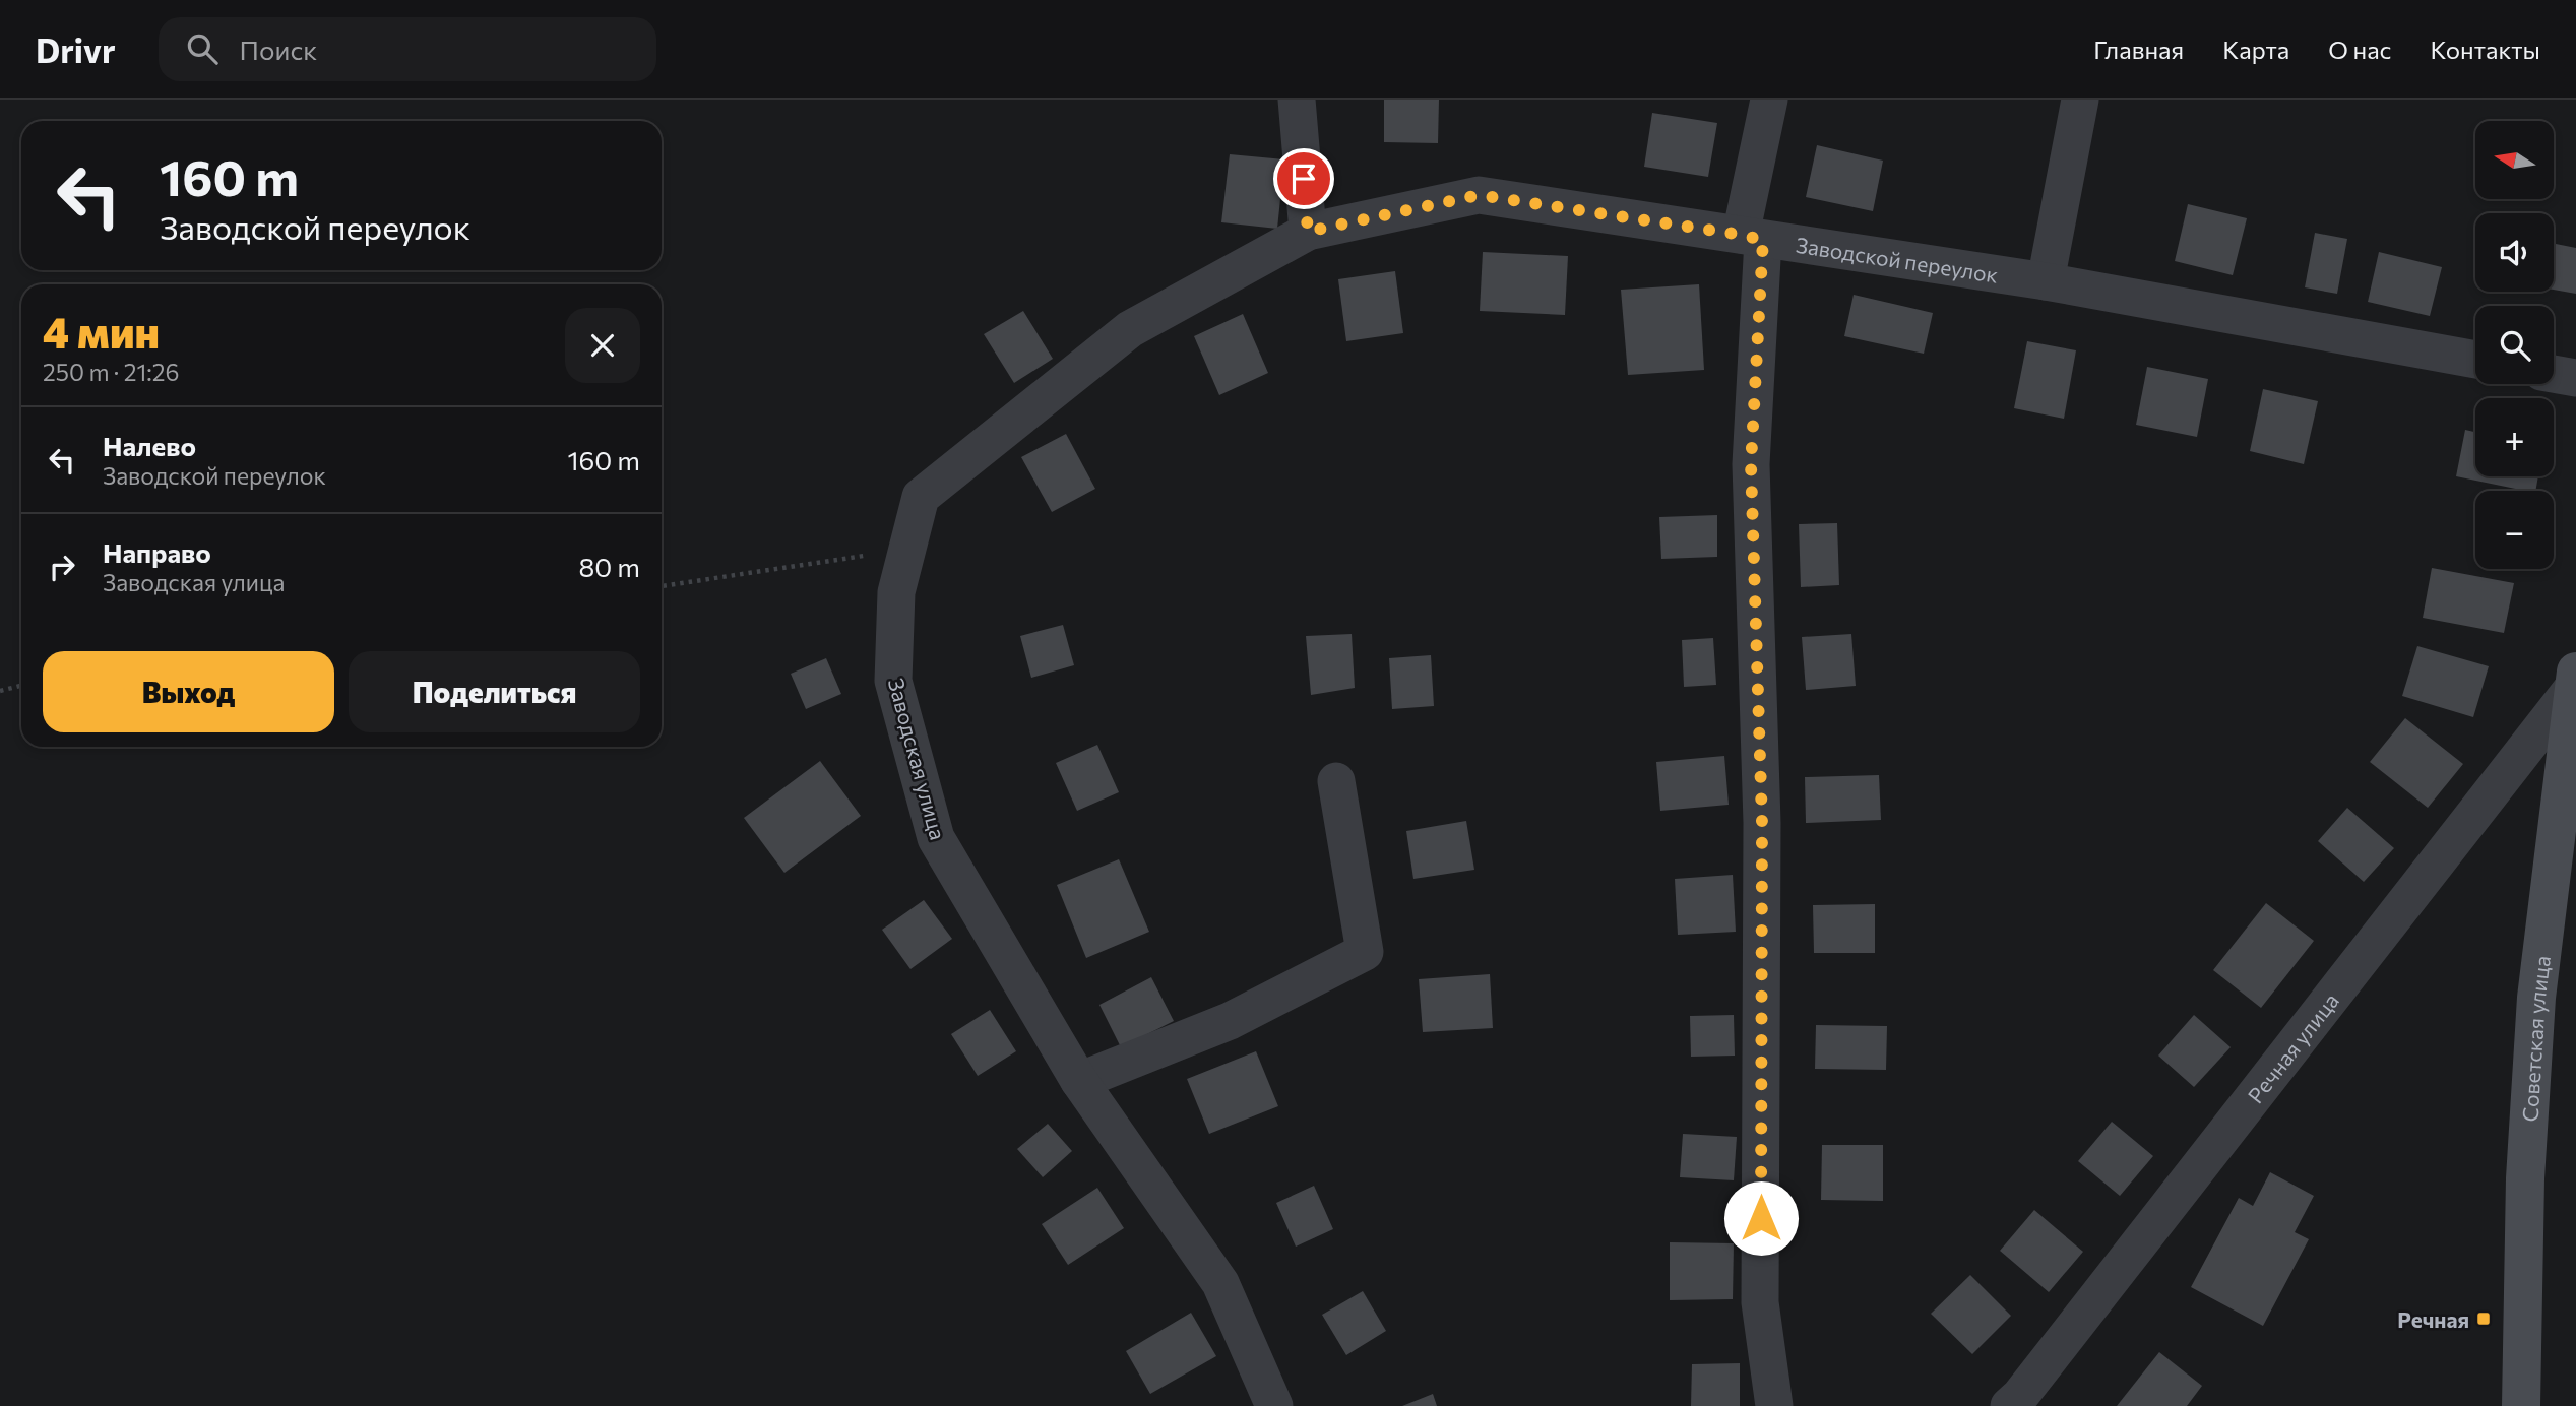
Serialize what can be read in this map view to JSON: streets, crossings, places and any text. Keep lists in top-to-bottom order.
{
  "streets": {
    "main road": ["Советская улица"],
    "street": ["Заводской переулок", "Заводская улица", "Речная улица"]
  },
  "crossings": [
    ["Заводской переулок", "Заводская улица"],
    ["Советская улица", "Речная улица"]
  ],
  "places": {
    "transit": ["Речная"]
  },
  "north": "left",
  "page": {
    "header": "Drivr",
    "search": "Поиск",
    "nav": [
      "Главная",
      "Карта",
      "О нас",
      "Контакты"
    ],
    "map_buttons": ["+", "−"],
    "turn": ["160 m", "Заводской переулок"],
    "heading": ["4 мин", "250 m · 21:26"],
    "list": [
      {
        "name": "Налево",
        "note": "Заводской переулок",
        "value": "160 m"
      },
      {
        "name": "Направо",
        "note": "Заводская улица",
        "value": "80 m"
      }
    ],
    "buttons": ["Выход", "Поделиться"]
  }
}
